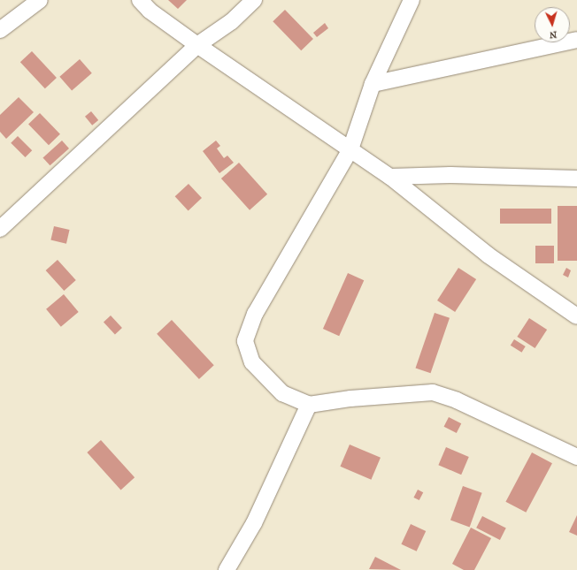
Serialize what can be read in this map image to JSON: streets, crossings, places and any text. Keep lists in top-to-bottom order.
{
  "north": "bottom"
}
